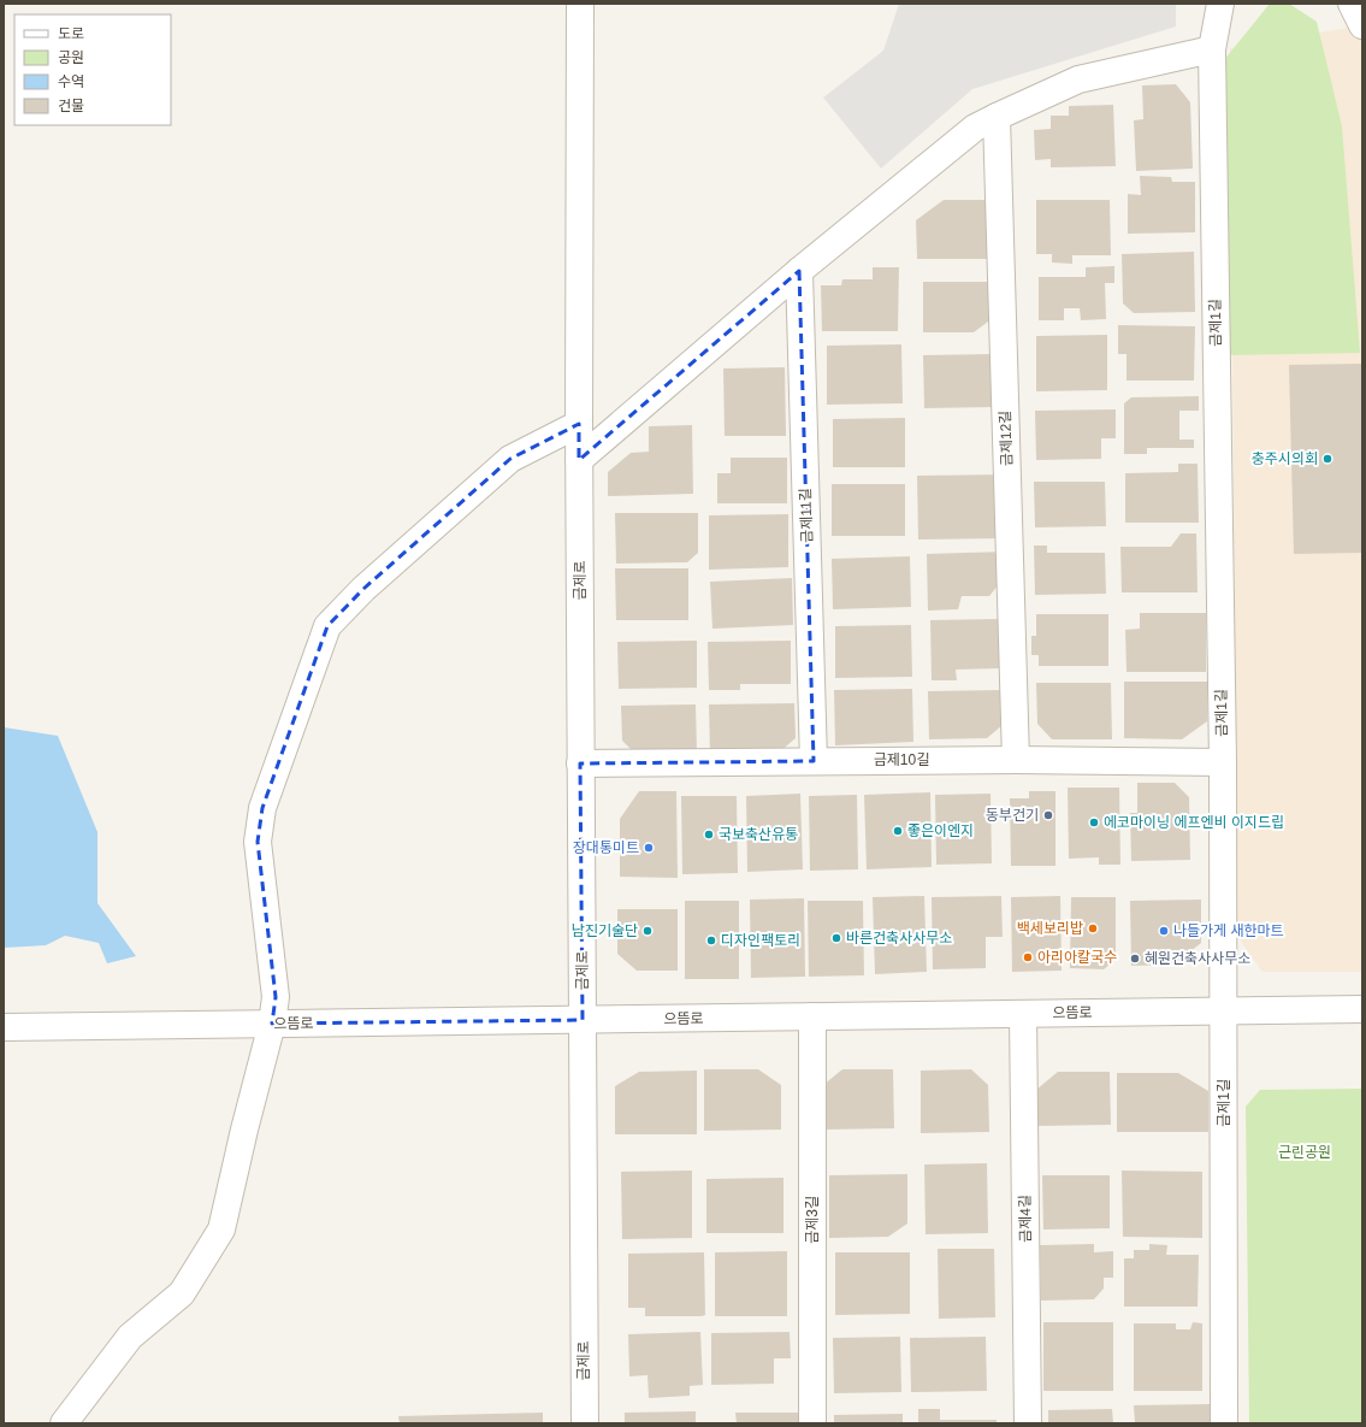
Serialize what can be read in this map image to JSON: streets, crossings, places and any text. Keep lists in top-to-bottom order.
{
  "streets": {
    "street": [
      "금제1길",
      "금제12길",
      "금제11길",
      "금제로",
      "금제10길",
      "으뜸로",
      "금제4길",
      "금제3길"
    ]
  },
  "crossings": [
    ["금제1길", "금제10길"],
    ["금제1길", "으뜸로"],
    ["금제12길", "금제10길"],
    ["금제11길", "금제10길"],
    ["금제로", "금제10길"],
    ["금제로", "으뜸로"],
    ["으뜸로", "금제4길"],
    ["으뜸로", "금제3길"]
  ],
  "parks": ["근린공원"],
  "places": [
    "충주시의회",
    "동부건기",
    "에코마이닝 에프엔비 이지드립",
    "좋은이엔지",
    "국보축산유통",
    "장대통미트",
    "백세보리밥",
    "남진기술단",
    "나들가게 새한마트",
    "바른건축사사무소",
    "디자인팩토리",
    "아리아칼국수",
    "혜원건축사사무소"
  ],
  "legend": [
    "도로",
    "공원",
    "수역",
    "건물"
  ]
}
